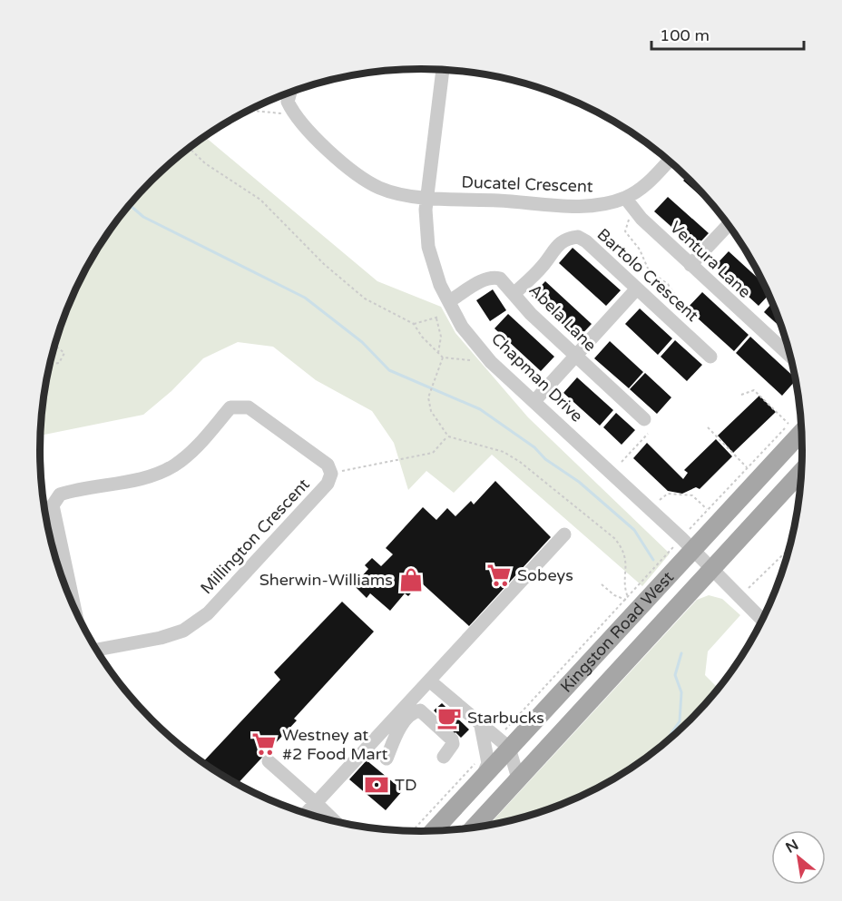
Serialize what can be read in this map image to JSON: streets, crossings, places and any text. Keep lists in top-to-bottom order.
{
  "streets": {
    "main road": ["Kingston Road West"],
    "street": [
      "Ducatel Crescent",
      "Ventura Lane",
      "Bartolo Crescent",
      "Abela Lane",
      "Chapman Drive",
      "Millington Crescent"
    ]
  },
  "crossings": [
    ["Ducatel Crescent", "Ventura Lane"],
    ["Ducatel Crescent", "Chapman Drive"],
    ["Bartolo Crescent", "Abela Lane"],
    ["Abela Lane", "Chapman Drive"],
    ["Chapman Drive", "Kingston Road West"]
  ],
  "places": {
    "supermarket": ["Sobeys", "Westney at #2 Food Mart"],
    "shop": ["Sherwin-Williams"],
    "cafe": ["Starbucks"],
    "bank": ["TD"]
  },
  "scale_bar": "100 m",
  "north": "top left"
}
